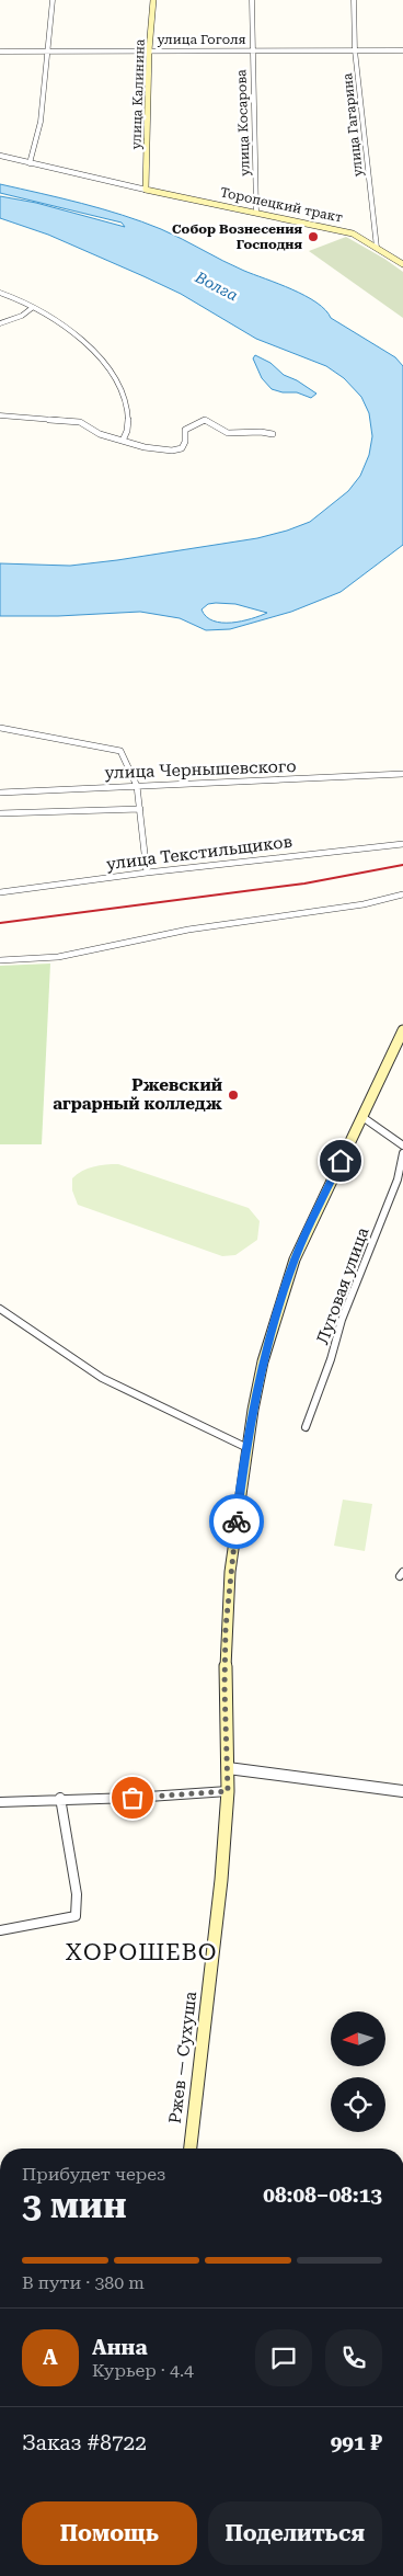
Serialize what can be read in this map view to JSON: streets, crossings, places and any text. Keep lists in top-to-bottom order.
{
  "streets": {
    "main road": ["улица Калинина", "Торопецкий тракт", "Ржев — Сухуша"],
    "street": [
      "улица Гоголя",
      "улица Косарова",
      "улица Гагарина",
      "улица Чернышевского",
      "улица Текстильщиков",
      "Луговая улица"
    ]
  },
  "crossings": [
    ["улица Гоголя", "улица Калинина"],
    ["улица Гоголя", "улица Косарова"],
    ["улица Гоголя", "улица Гагарина"],
    ["улица Калинина", "Торопецкий тракт"],
    ["улица Косарова", "Торопецкий тракт"],
    ["улица Гагарина", "Торопецкий тракт"]
  ],
  "districts": ["ХОРОШЕВО"],
  "water": ["Волга"],
  "places": ["Собор Вознесения Господня", "Ржевский аграрный колледж"],
  "north": "left",
  "page": {
    "heading": ["3 мин", "Прибудет через", "08:08–08:13"],
    "panel": [
      "Анна",
      "Курьер · 4.4",
      "Заказ #8722",
      "991 ₽"
    ],
    "bar": "В пути · 380 m",
    "round": "А",
    "buttons": ["Помощь", "Поделиться"]
  }
}
